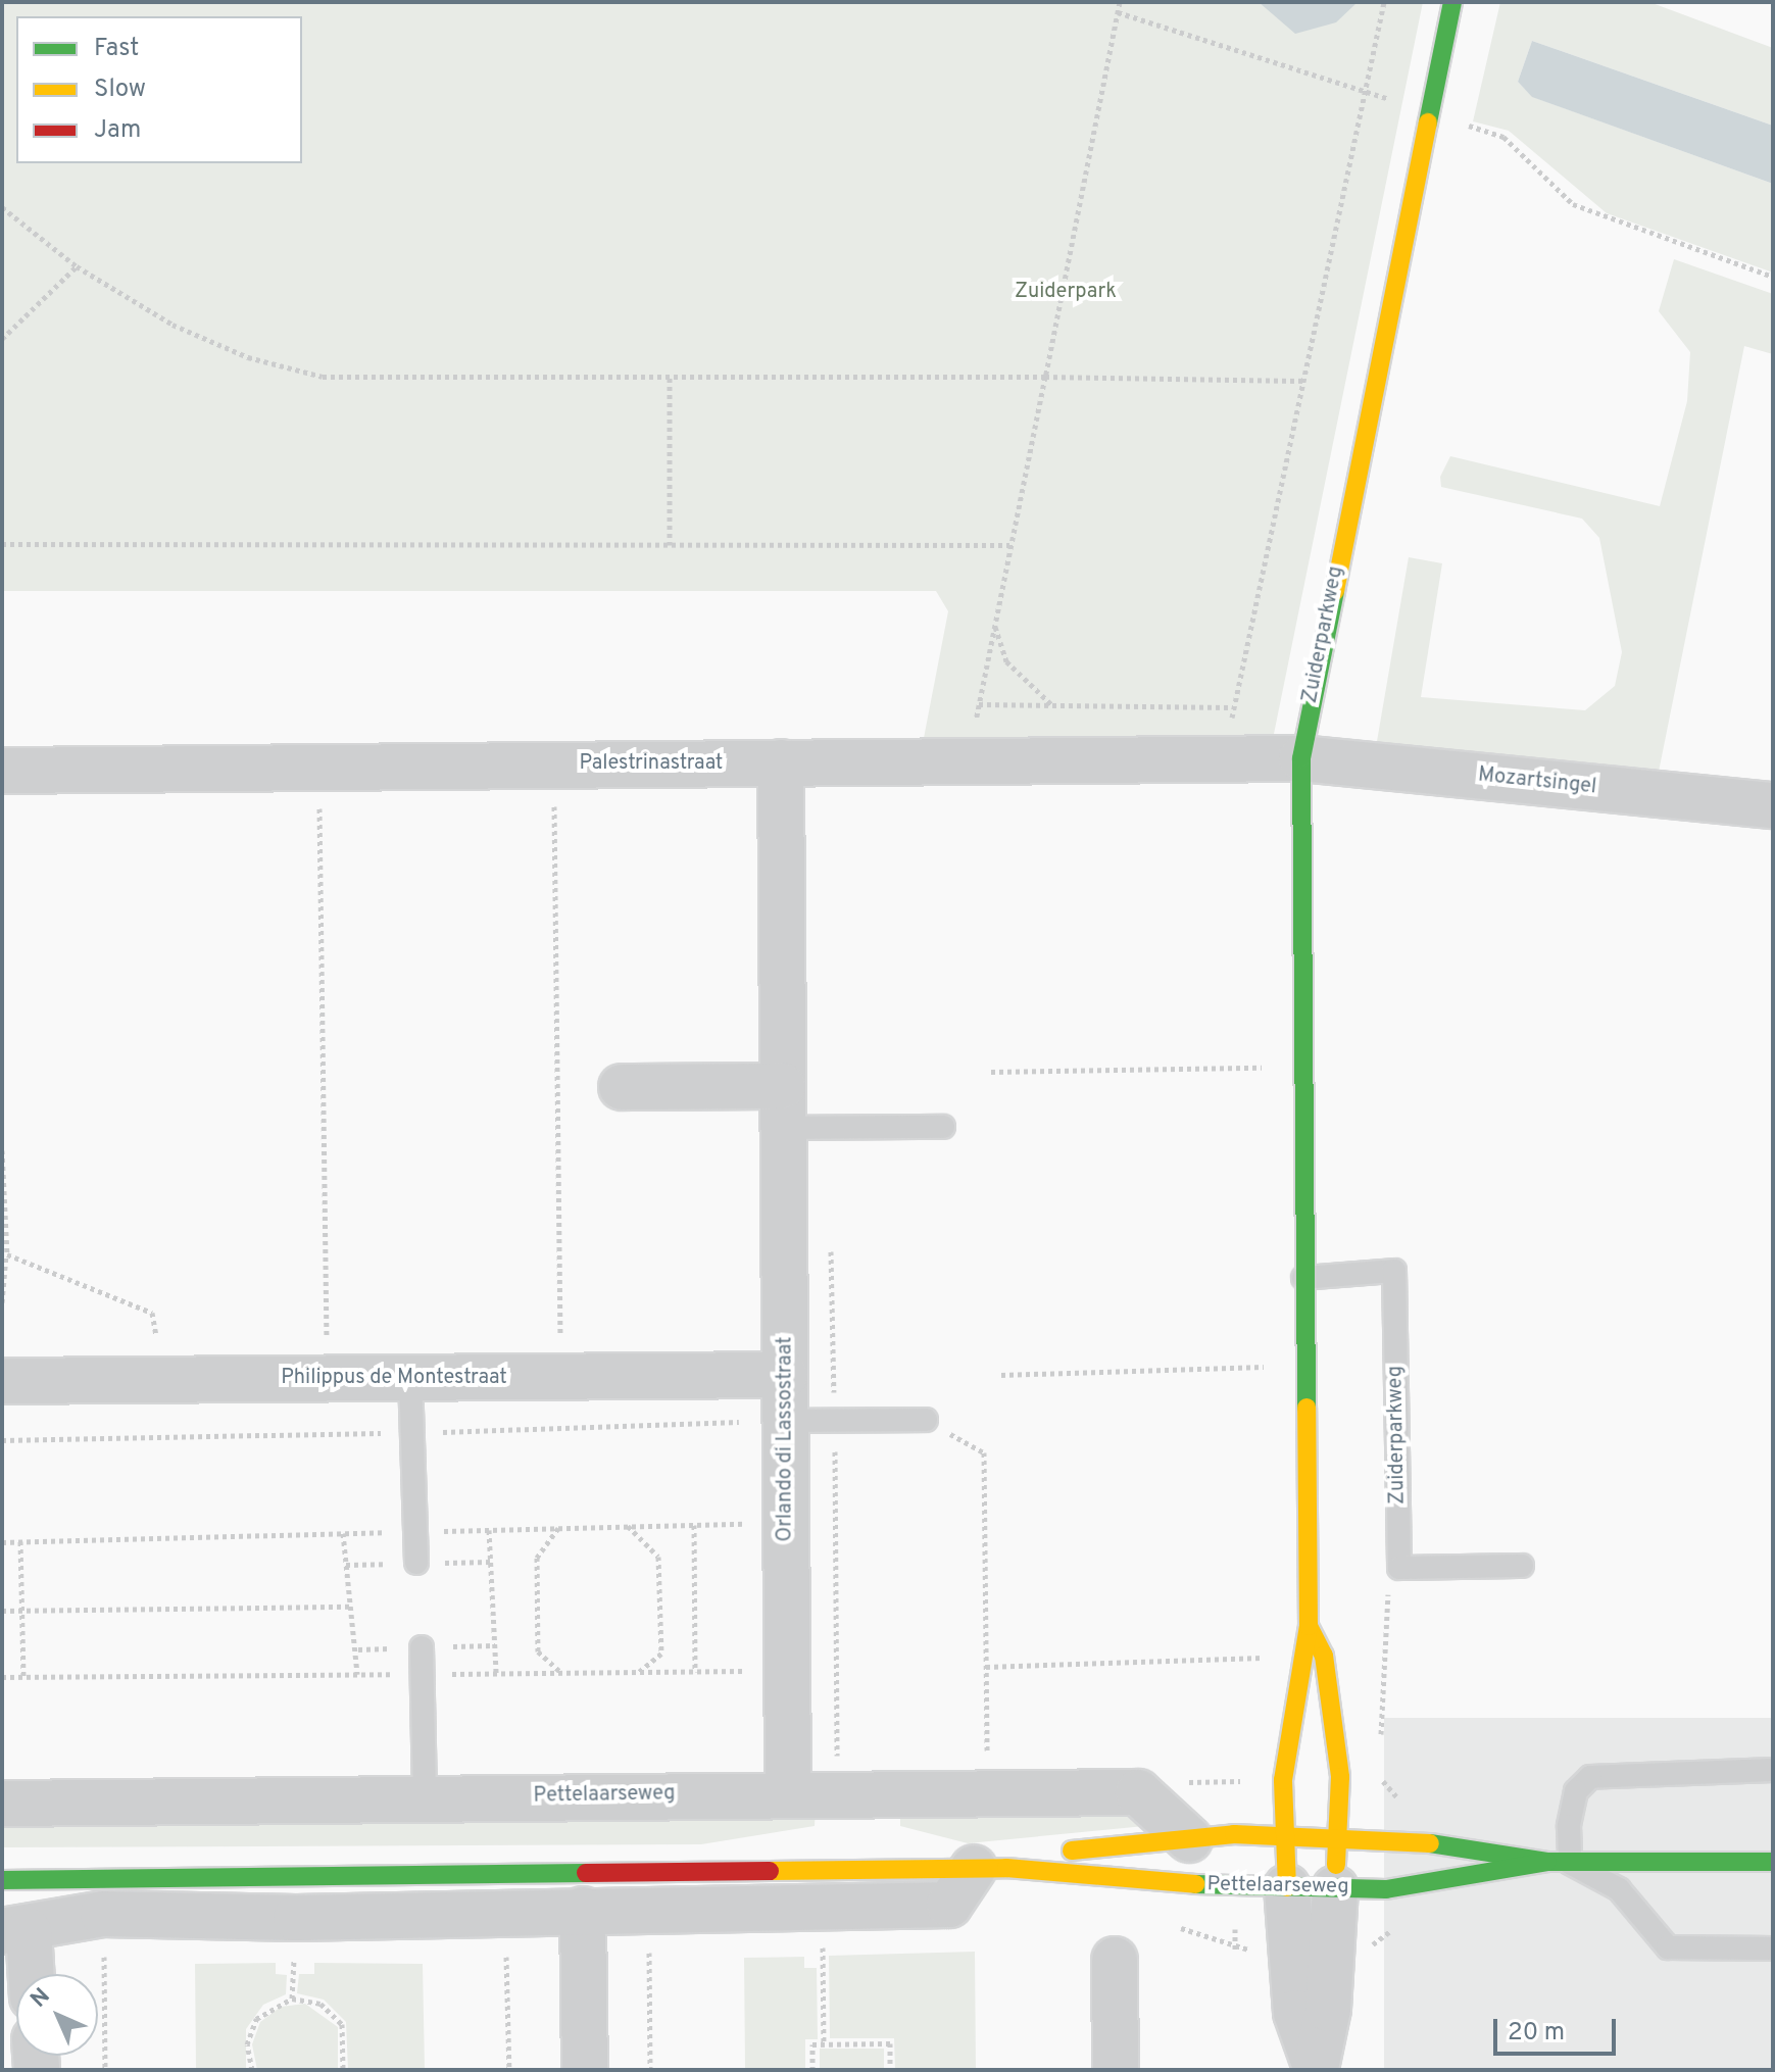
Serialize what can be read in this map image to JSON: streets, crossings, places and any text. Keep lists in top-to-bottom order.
{
  "streets": {
    "street": [
      "Zuiderparkweg",
      "Palestrinastraat",
      "Mozartsingel",
      "Philippus de Montestraat",
      "Orlando di Lassostraat",
      "Pettelaarseweg"
    ]
  },
  "crossings": [
    ["Zuiderparkweg", "Palestrinastraat"],
    ["Zuiderparkweg", "Mozartsingel"],
    ["Zuiderparkweg", "Pettelaarseweg"],
    ["Palestrinastraat", "Mozartsingel"],
    ["Palestrinastraat", "Orlando di Lassostraat"],
    ["Philippus de Montestraat", "Orlando di Lassostraat"],
    ["Orlando di Lassostraat", "Pettelaarseweg"]
  ],
  "parks": ["Zuiderpark"],
  "legend": ["Fast", "Slow", "Jam"],
  "scale_bar": "20 m",
  "north": "top left"
}
